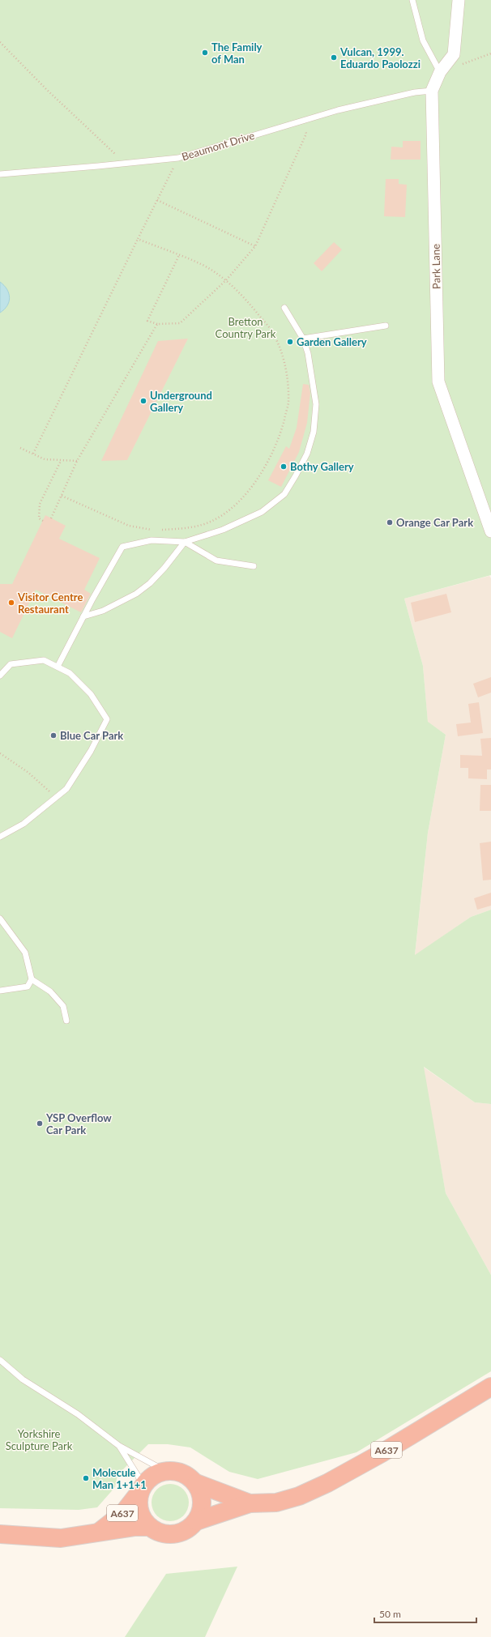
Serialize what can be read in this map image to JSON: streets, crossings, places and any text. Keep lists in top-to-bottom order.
{
  "streets": {
    "highway": ["A637"],
    "street": ["Park Lane"],
    "lane": ["Beaumont Drive"]
  },
  "crossings": [
    ["Beaumont Drive", "Park Lane"]
  ],
  "parks": ["Bretton Country Park", "Yorkshire Sculpture Park"],
  "places": [
    "The Family of Man",
    "Vulcan, 1999. Eduardo Paolozzi",
    "Garden Gallery",
    "Underground Gallery",
    "Bothy Gallery",
    "Orange Car Park",
    "Visitor Centre Restaurant",
    "Blue Car Park",
    "YSP Overflow Car Park",
    "Molecule Man 1+1+1"
  ],
  "scale_bar": "50 m"
}
